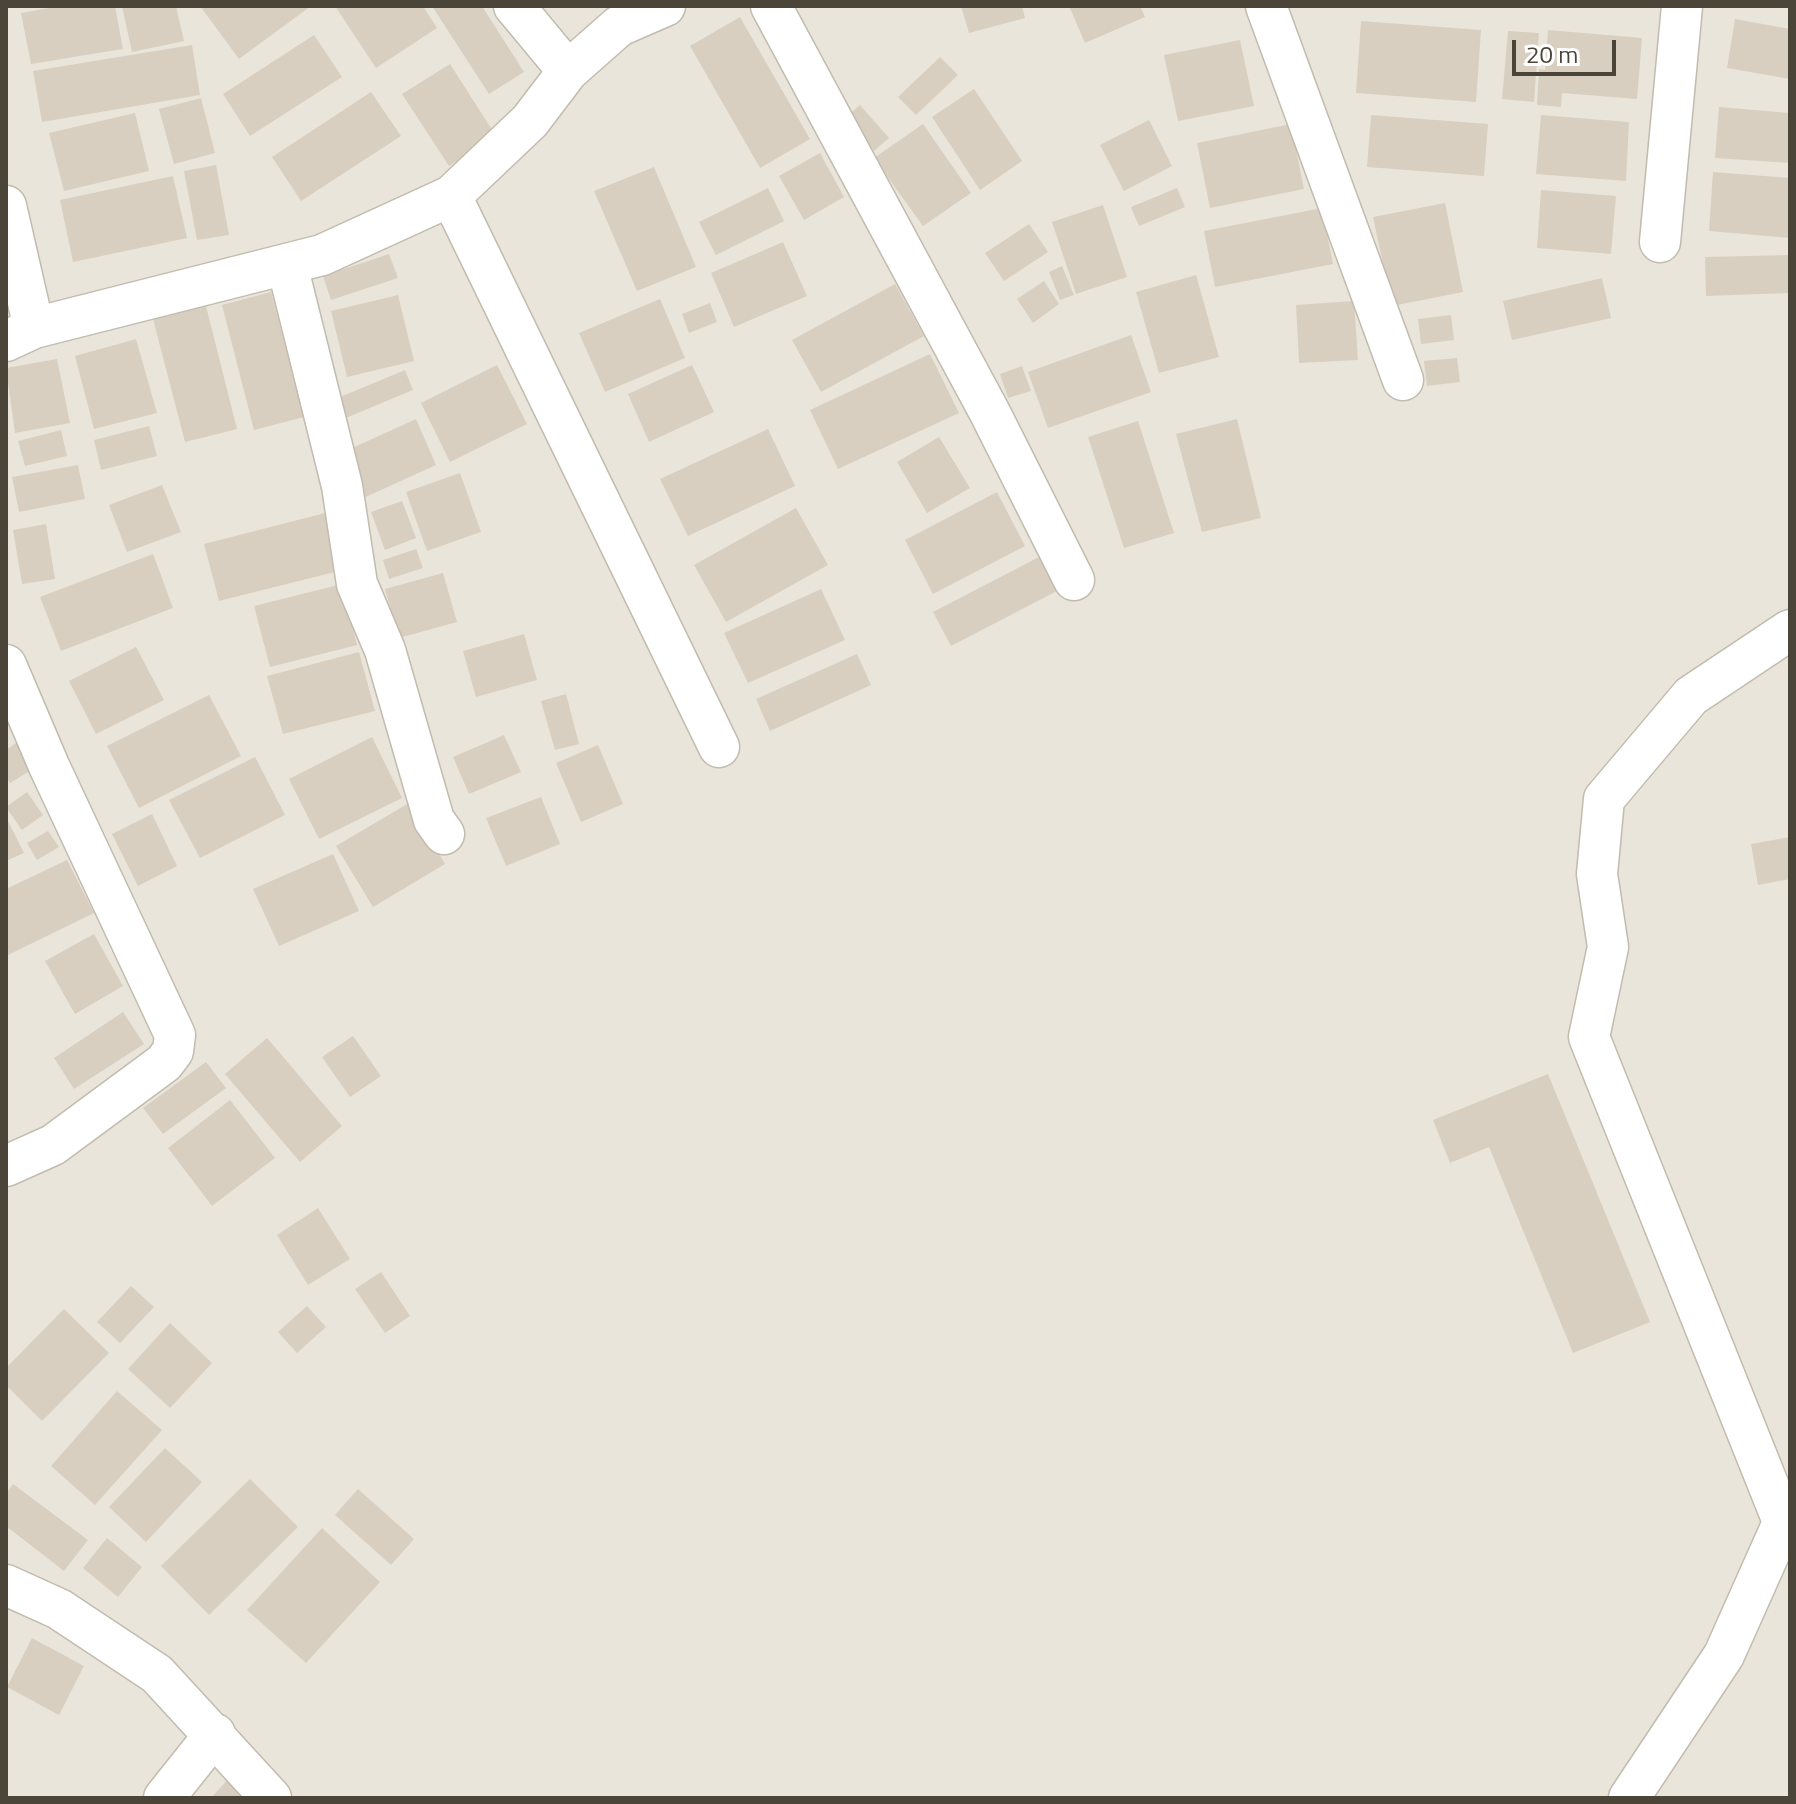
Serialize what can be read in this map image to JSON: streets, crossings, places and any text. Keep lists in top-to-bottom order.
{
  "scale_bar": "20 m"
}
